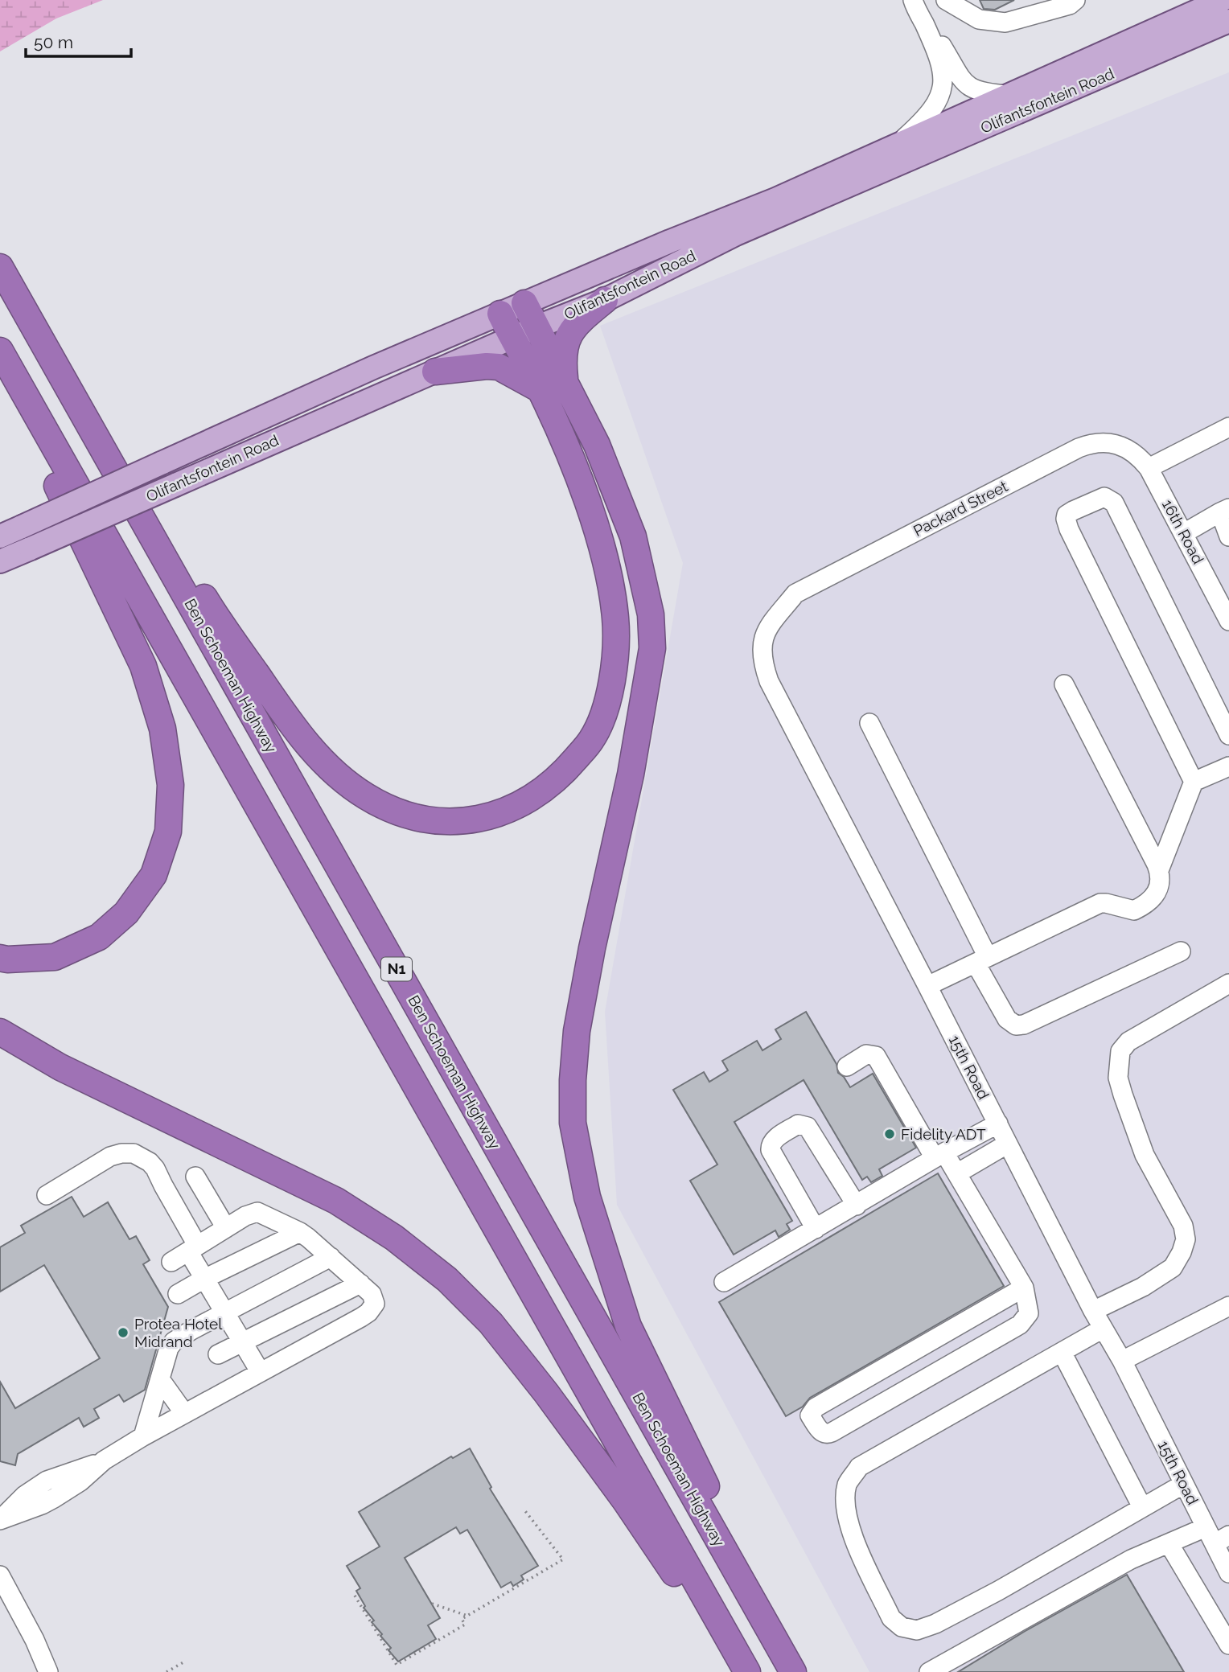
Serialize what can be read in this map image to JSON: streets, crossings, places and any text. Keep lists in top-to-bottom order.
{
  "streets": {
    "highway": ["Ben Schoeman Highway", "N1"],
    "main road": ["Olifantsfontein Road"],
    "street": ["Packard Street", "16th Road", "15th Road"]
  },
  "crossings": [
    ["Packard Street", "16th Road"],
    ["Packard Street", "15th Road"]
  ],
  "places": ["Fidelity ADT", "Protea Hotel Midrand"],
  "scale_bar": "50 m"
}
